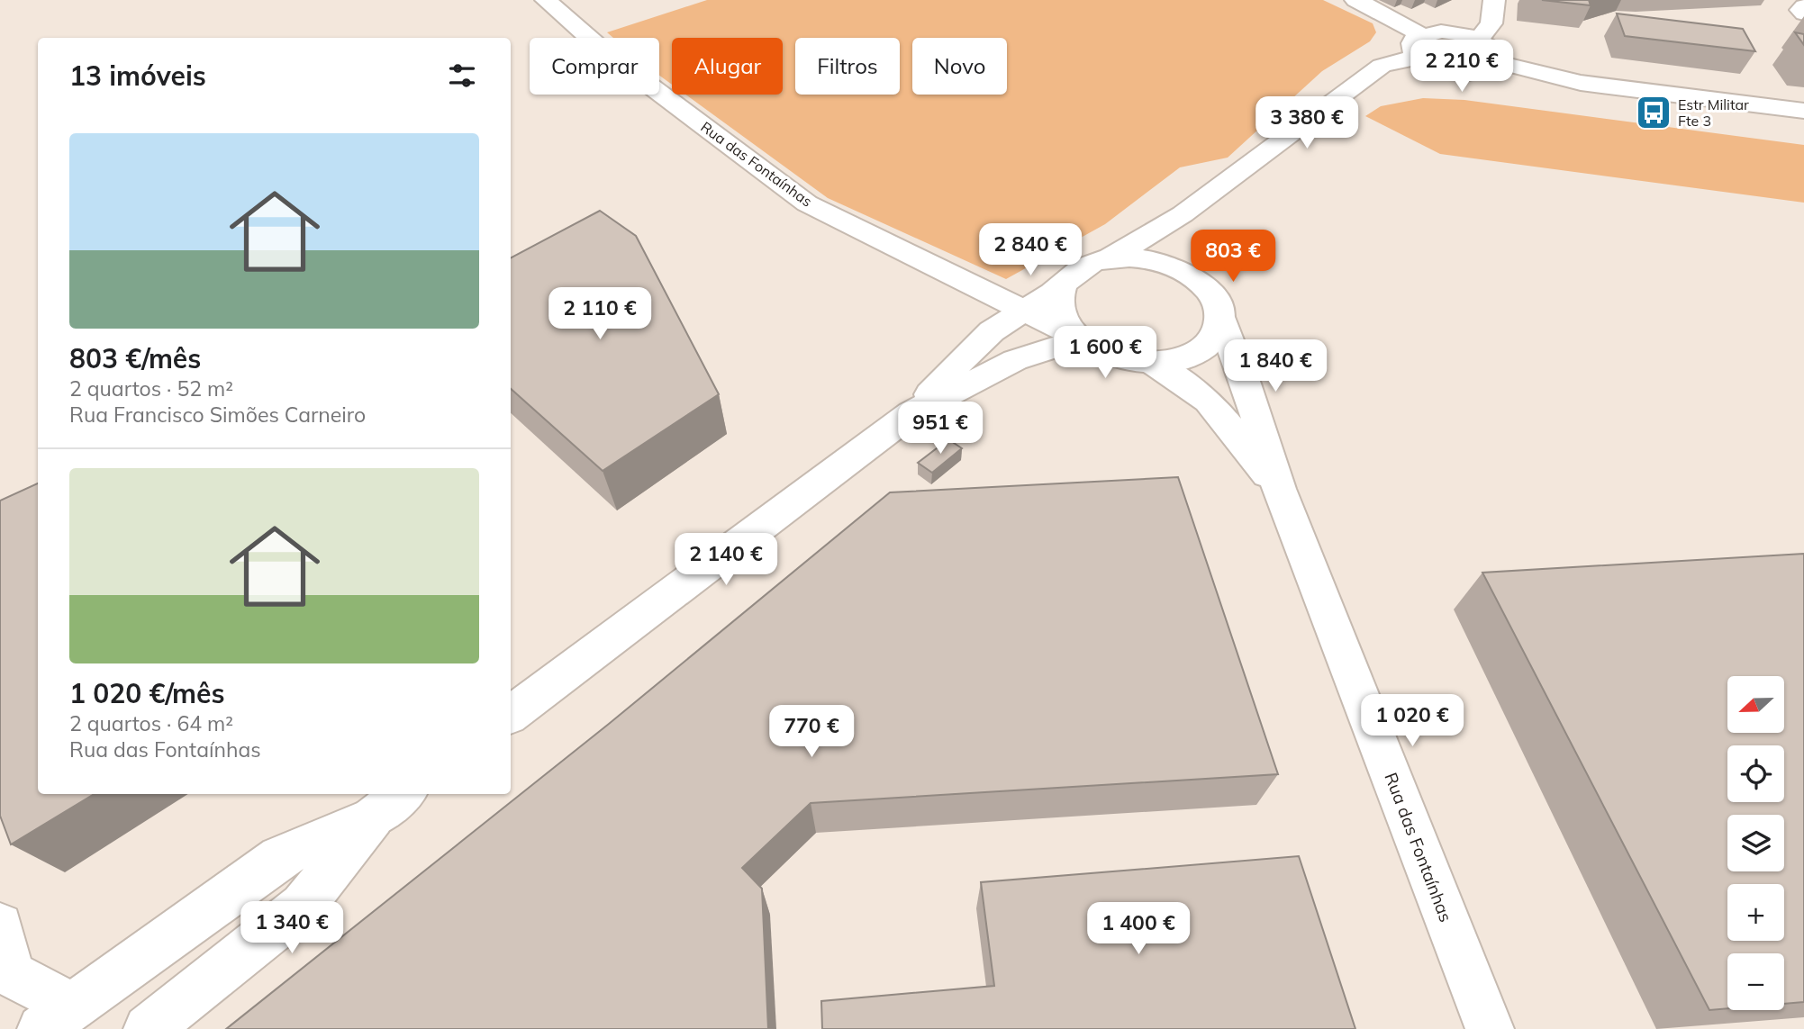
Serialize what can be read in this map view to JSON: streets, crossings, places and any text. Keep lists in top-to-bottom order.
{
  "streets": {
    "street": ["Rua das Fontaínhas"]
  },
  "places": {
    "bus stop": ["Estr Militar Fte 3"]
  },
  "north": "left",
  "page": {
    "chip": [
      "Comprar",
      "Alugar",
      "Filtros",
      "Novo"
    ],
    "heading": "13 imóveis",
    "price": [
      "2 210 €",
      "3 380 €",
      "2 840 €",
      "803 €",
      "2 110 €",
      "1 600 €",
      "1 840 €",
      "951 €",
      "2 140 €",
      "1 020 €",
      "770 €",
      "1 340 €",
      "1 400 €"
    ],
    "list": [
      {
        "name": "803 €/mês",
        "note": "2 quartos · 52 m² · Rua Francisco Simões Carneiro"
      },
      {
        "name": "1 020 €/mês",
        "note": "2 quartos · 64 m² · Rua das Fontaínhas"
      }
    ],
    "map_buttons": ["+", "−"]
  }
}
